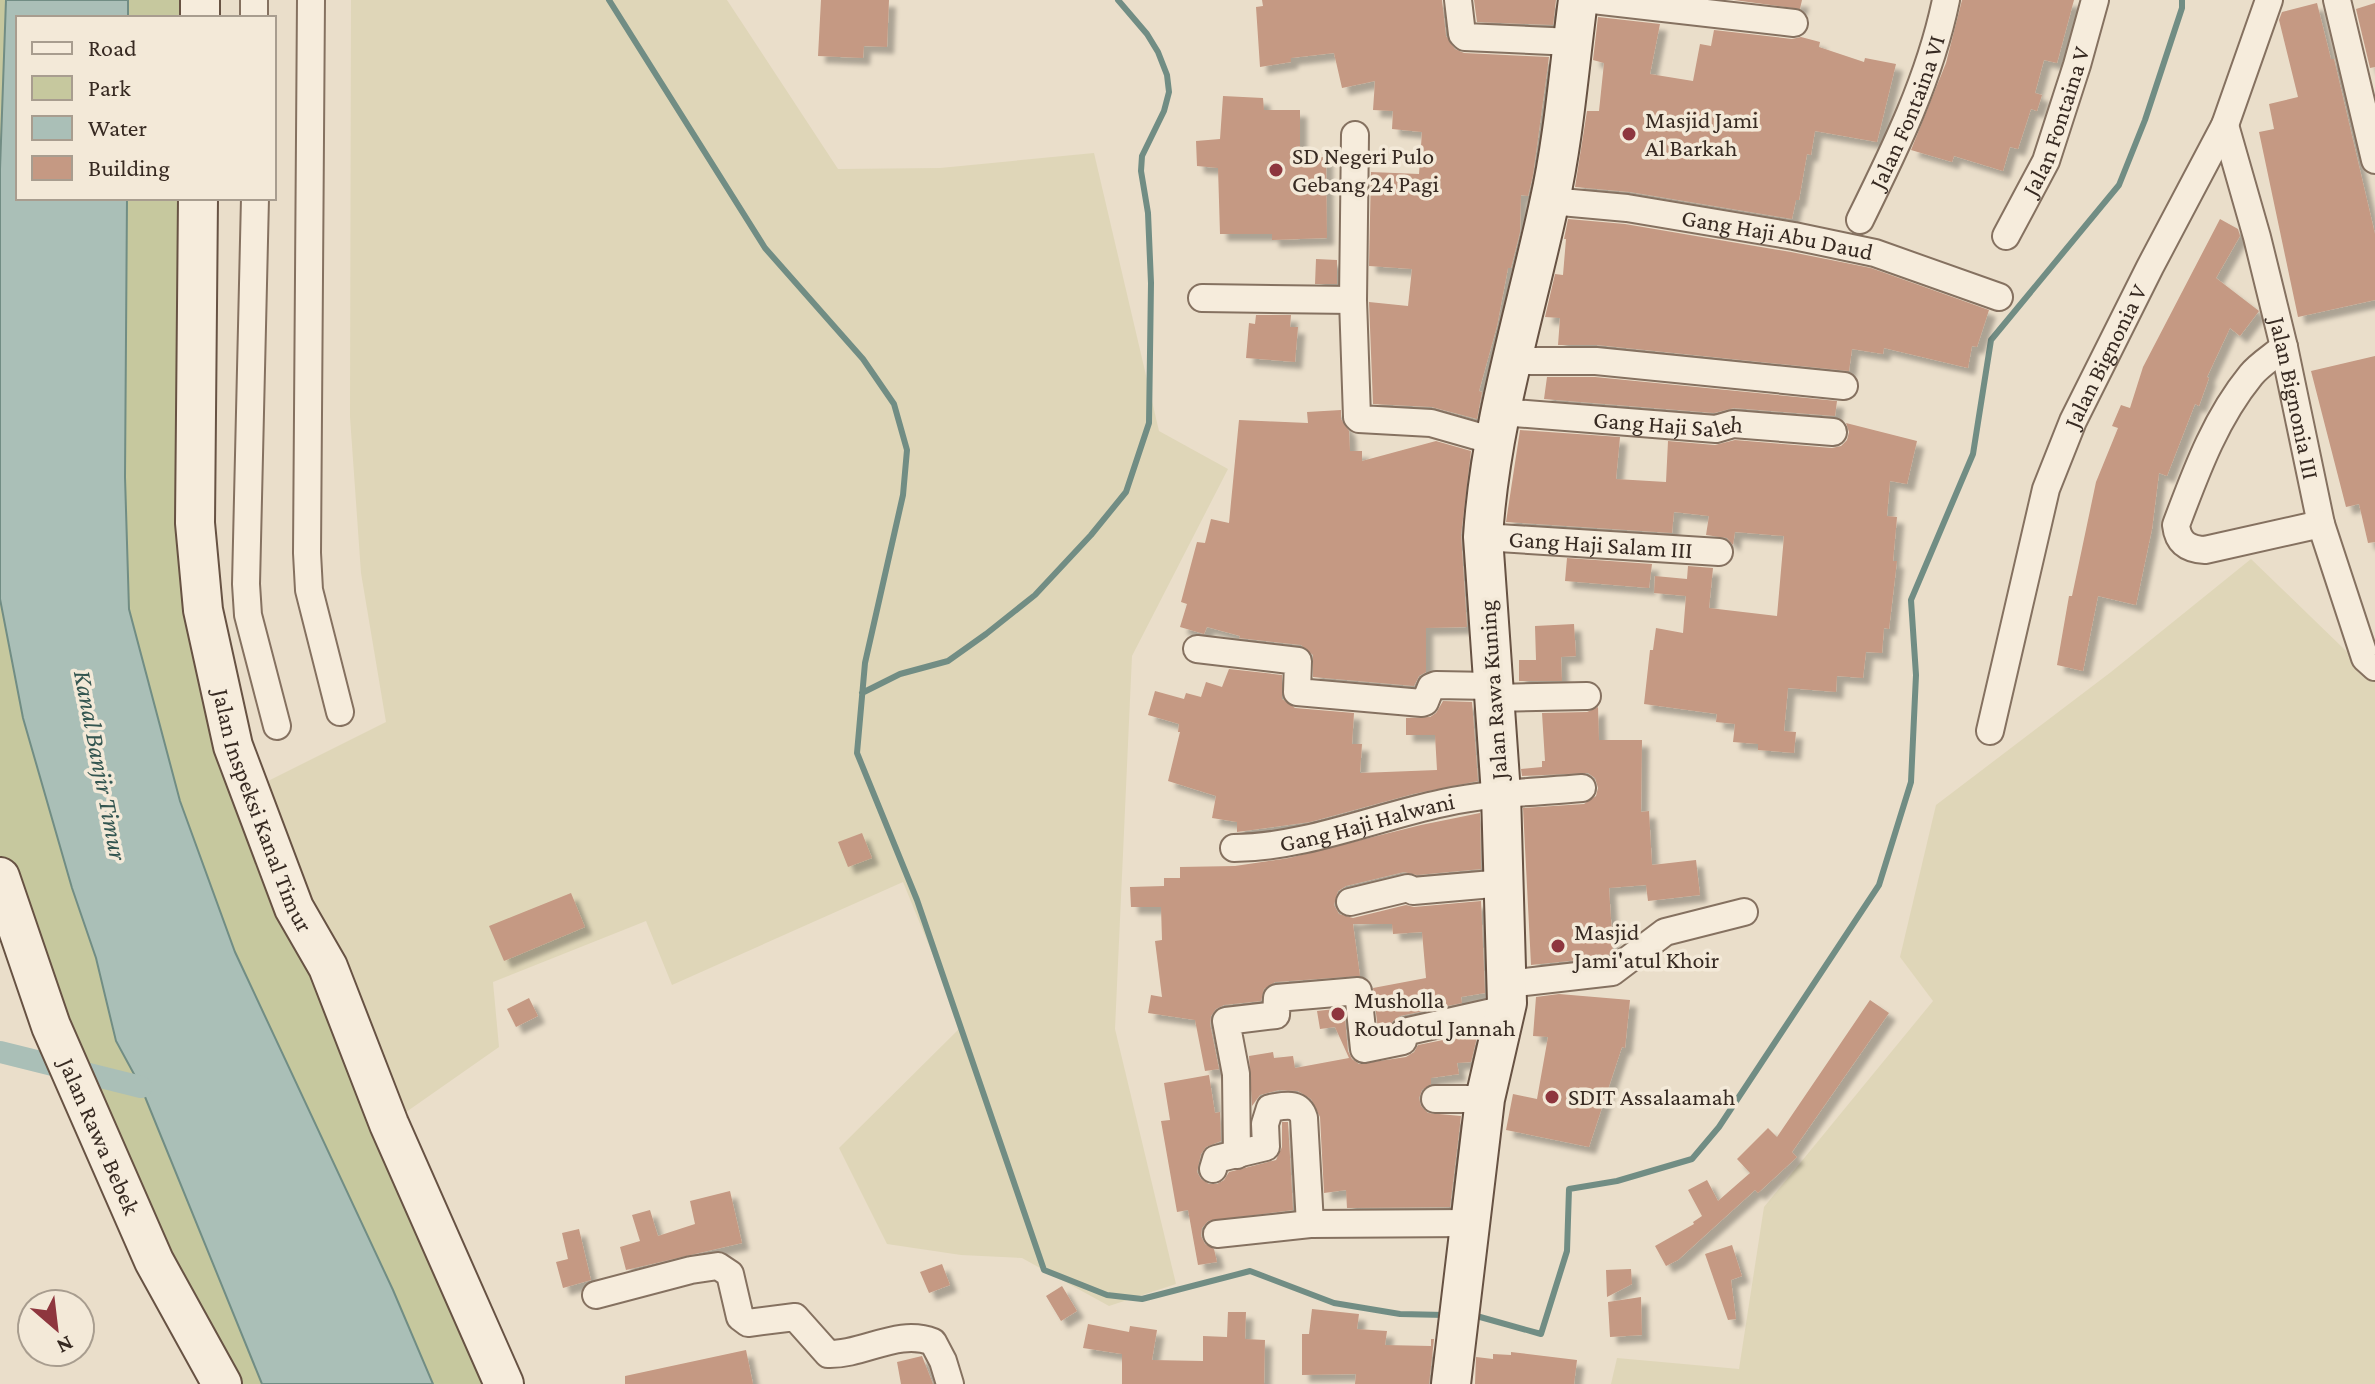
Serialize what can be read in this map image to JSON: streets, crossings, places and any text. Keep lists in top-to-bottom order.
{
  "streets": {
    "street": [
      "Jalan Fontaina VI",
      "Jalan Fontaina V",
      "Gang Haji Abu Daud",
      "Jalan Bignonia V",
      "Jalan Bignonia III",
      "Gang Haji Saleh",
      "Gang Haji Salam III",
      "Jalan Rawa Kuning",
      "Jalan Inspeksi Kanal Timur",
      "Gang Haji Halwani",
      "Jalan Rawa Bebek"
    ]
  },
  "crossings": [
    ["Gang Haji Abu Daud", "Jalan Rawa Kuning"],
    ["Jalan Bignonia V", "Jalan Bignonia III"],
    ["Gang Haji Saleh", "Jalan Rawa Kuning"],
    ["Gang Haji Salam III", "Jalan Rawa Kuning"],
    ["Jalan Rawa Kuning", "Gang Haji Halwani"]
  ],
  "water": ["Kanal Banjir Timur"],
  "places": [
    "Masjid Jami Al Barkah",
    "SD Negeri Pulo Gebang 24 Pagi",
    "Masjid Jami'atul Khoir",
    "Musholla Roudotul Jannah",
    "SDIT Assalaamah"
  ],
  "legend": [
    "Road",
    "Park",
    "Water",
    "Building"
  ],
  "north": "bottom right"
}
